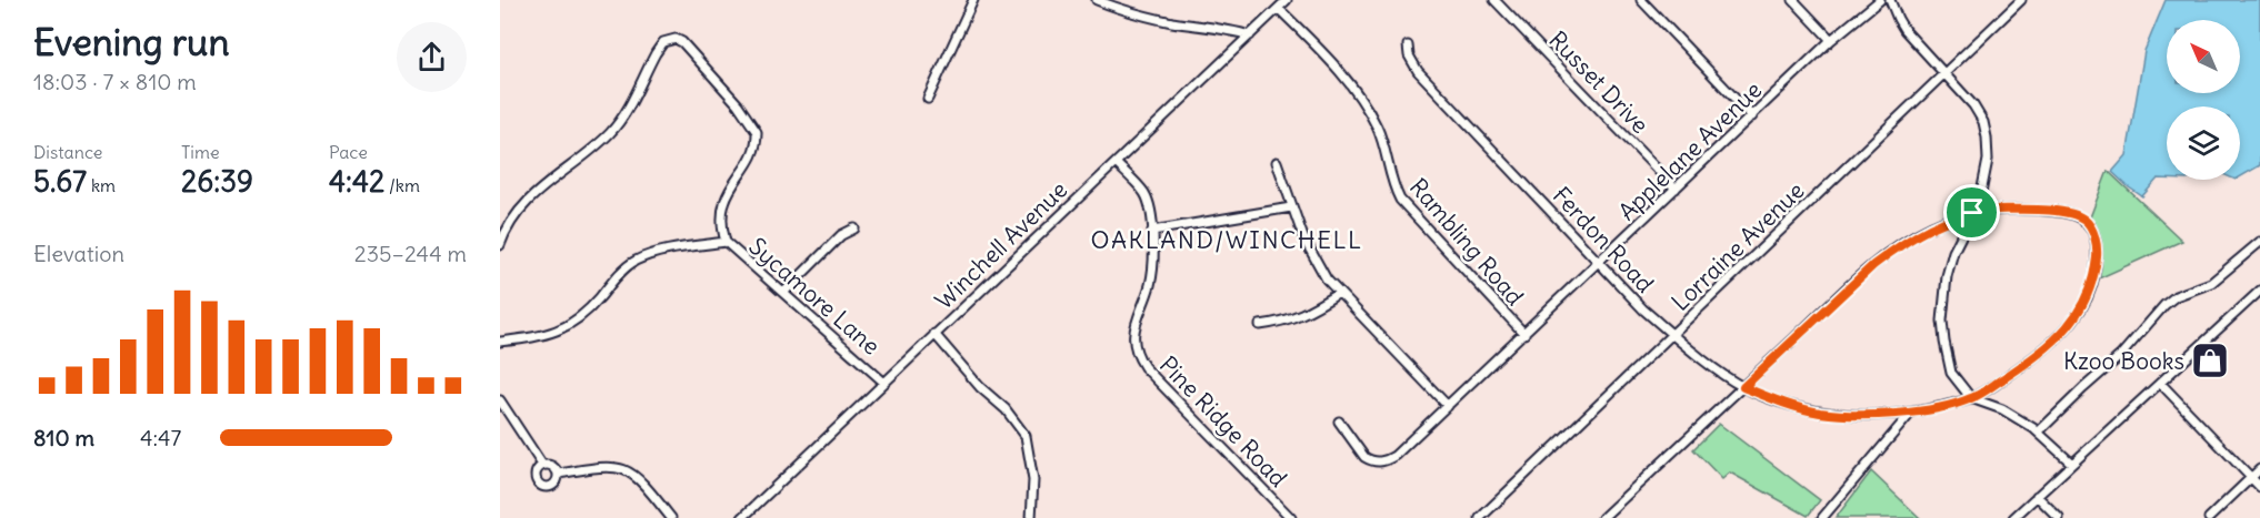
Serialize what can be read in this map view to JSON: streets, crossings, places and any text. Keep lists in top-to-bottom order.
{
  "streets": {
    "street": [
      "Russet Drive",
      "Applelane Avenue",
      "Ferdon Road",
      "Rambling Road",
      "Winchell Avenue",
      "Lorraine Avenue",
      "Sycamore Lane",
      "Pine Ridge Road"
    ]
  },
  "crossings": [
    ["Russet Drive", "Applelane Avenue"],
    ["Applelane Avenue", "Ferdon Road"],
    ["Applelane Avenue", "Rambling Road"],
    ["Ferdon Road", "Lorraine Avenue"],
    ["Rambling Road", "Winchell Avenue"],
    ["Winchell Avenue", "Sycamore Lane"],
    ["Winchell Avenue", "Pine Ridge Road"]
  ],
  "districts": ["OAKLAND/WINCHELL"],
  "places": {
    "shop": ["Kzoo Books"]
  },
  "north": "top left",
  "page": {
    "heading": ["Evening run", "18:03 · 7 × 810 m"],
    "stats": [
      ["Distance", "5.67 km"],
      ["Time", "26:39"],
      ["Pace", "4:42 /km"]
    ],
    "chart": ["Elevation", "235–244 m"],
    "list": [
      {
        "name": "810 m",
        "note": "4:47"
      }
    ]
  }
}
